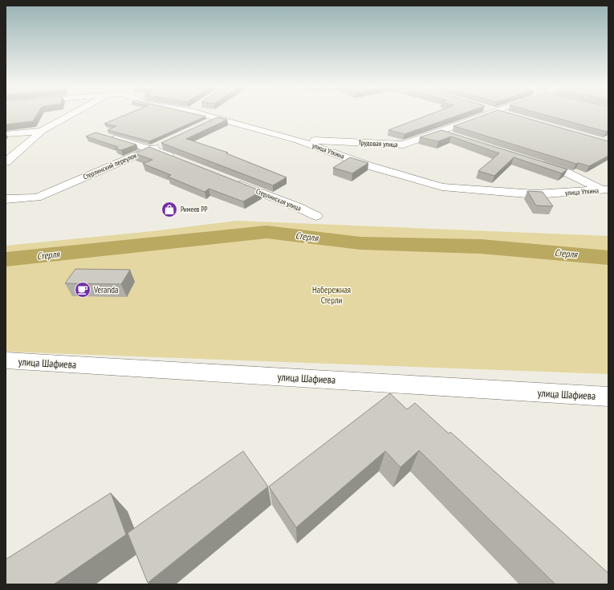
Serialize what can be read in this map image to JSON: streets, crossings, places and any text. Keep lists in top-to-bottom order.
{
  "streets": {
    "street": [
      "Трудовая улица",
      "улица Уткина",
      "Стерлинский переулок",
      "Стерлинская улица",
      "улица Шафиева"
    ]
  },
  "crossings": [
    ["Трудовая улица", "улица Уткина"]
  ],
  "water": ["Стерля"],
  "parks": ["Набережная Стерли"],
  "places": {
    "shop": ["Римеев РР"],
    "cafe": ["Veranda"]
  }
}
